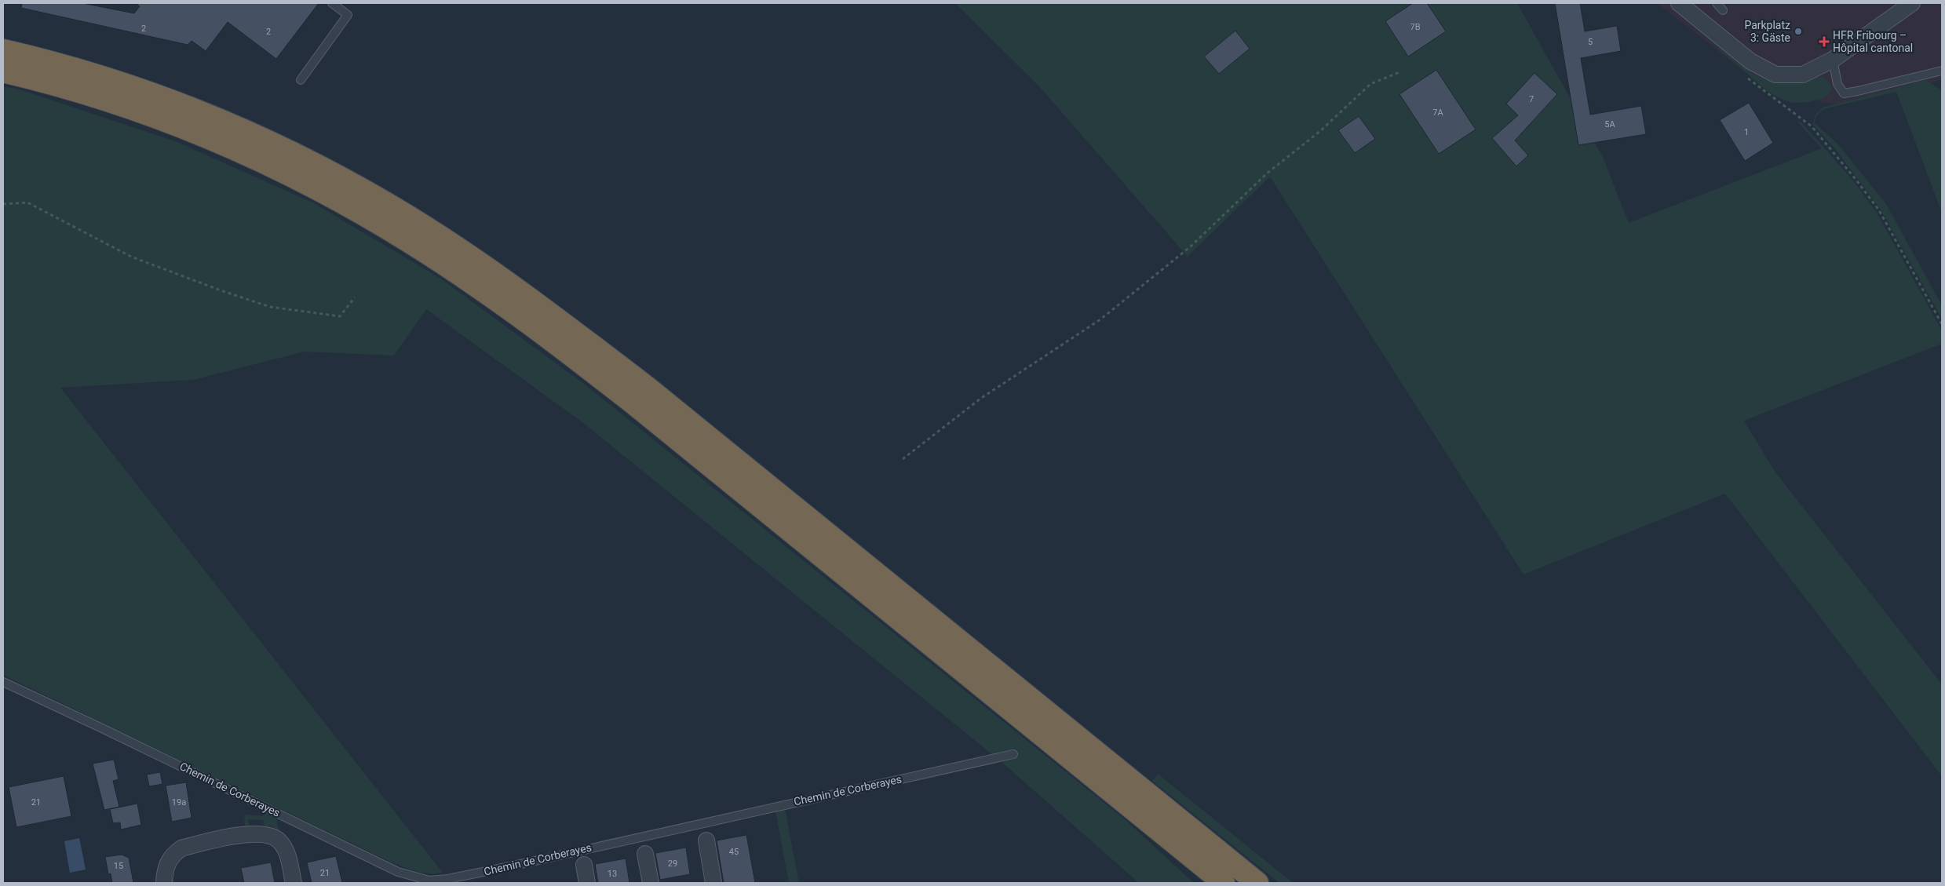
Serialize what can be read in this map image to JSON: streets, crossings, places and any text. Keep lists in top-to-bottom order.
{
  "streets": {
    "lane": ["Chemin de Corberayes"]
  },
  "places": {
    "other": ["Parkplatz 3: Gäste"],
    "health": ["HFR Fribourg – Hôpital cantonal"]
  },
  "house_numbers": [
    "7B",
    "2",
    "2",
    "5",
    "7",
    "7A",
    "5A",
    "1",
    "21",
    "19a",
    "45",
    "29",
    "15",
    "21",
    "13"
  ]
}
